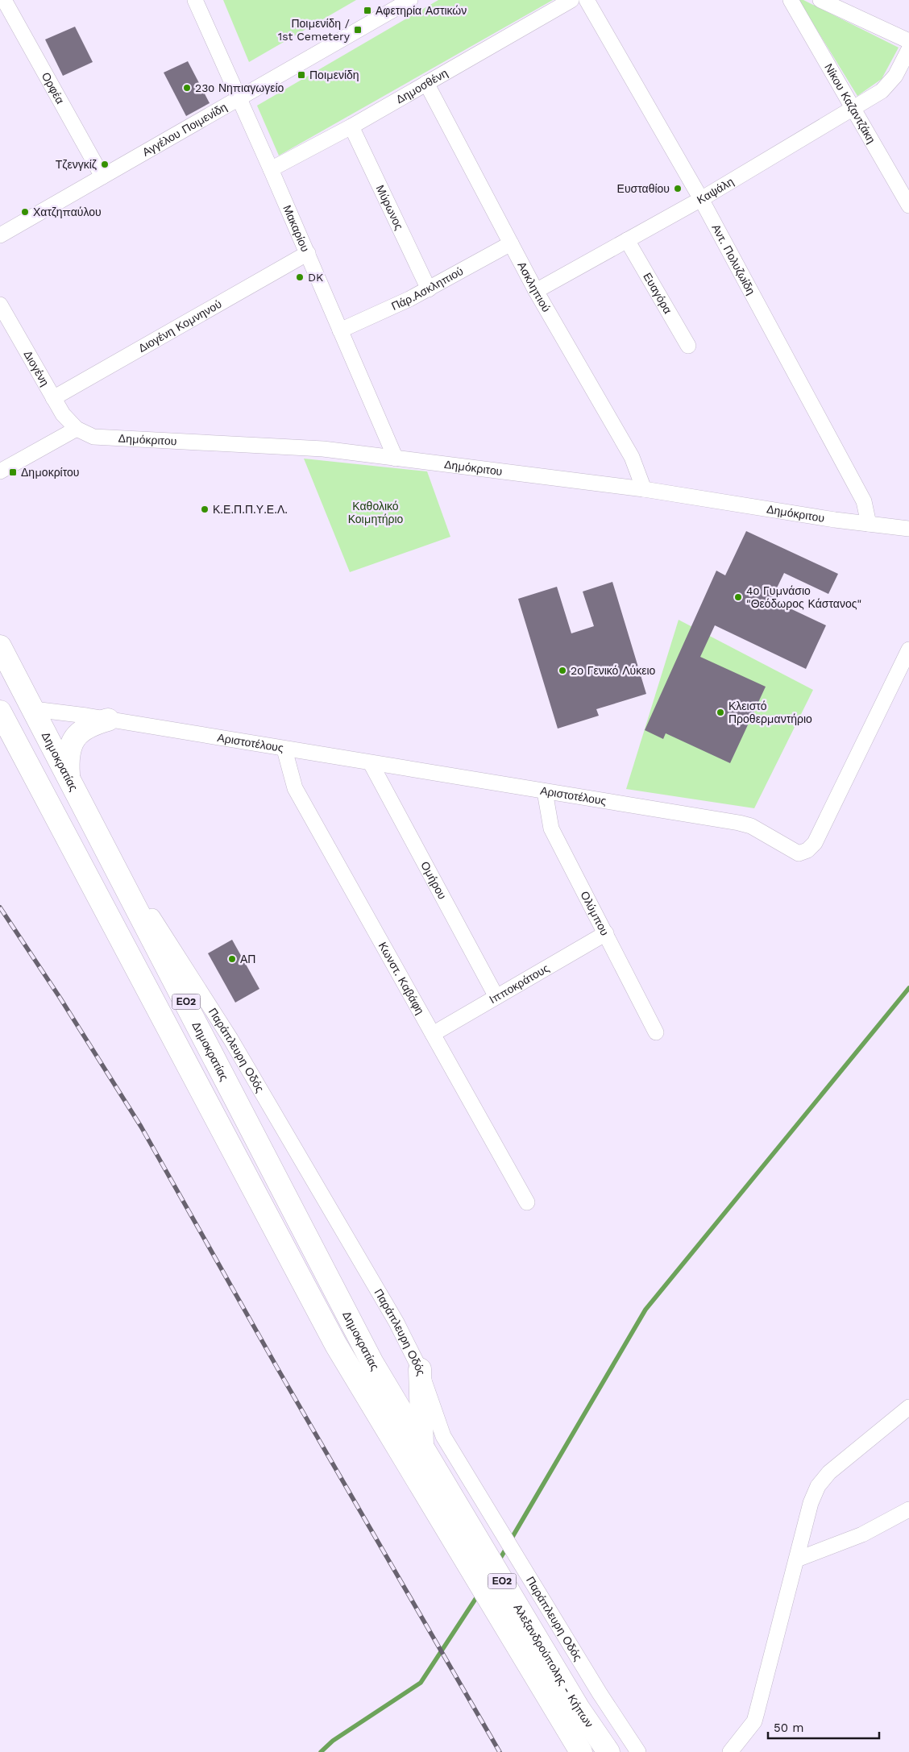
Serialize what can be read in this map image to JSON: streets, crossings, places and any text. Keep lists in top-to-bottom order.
{
  "streets": {
    "highway": ["Δημοκρατίας", "ΕΟ2", "Αλεξανδρούπολης - Κήπων"],
    "street": [
      "Δημοσθένη",
      "Ορφέα",
      "Νίκου Καζαντζάκη",
      "Αγγέλου Ποιμενίδη",
      "Καψάλη",
      "Μύρωνος",
      "Μακαρίου",
      "Αντ. Πολυζωίδη",
      "Ασκληπιού",
      "Πάρ.Ασκληπιού",
      "Ευαγόρα",
      "Διογένη Κομνηνού",
      "Διογένη",
      "Δημόκριτου",
      "Αριστοτέλους",
      "Ομήρου",
      "Ολύμπου",
      "Κωνστ. Καβάφη",
      "Ιπποκράτους",
      "Παράπλευρη Οδός"
    ]
  },
  "crossings": [
    ["Δημοσθένη", "Μύρωνος"],
    ["Δημοσθένη", "Μακαρίου"],
    ["Δημοσθένη", "Ασκληπιού"],
    ["Ορφέα", "Αγγέλου Ποιμενίδη"],
    ["Νίκου Καζαντζάκη", "Καψάλη"],
    ["Αγγέλου Ποιμενίδη", "Μακαρίου"],
    ["Καψάλη", "Αντ. Πολυζωίδη"],
    ["Καψάλη", "Ασκληπιού"],
    ["Καψάλη", "Ευαγόρα"],
    ["Μύρωνος", "Πάρ.Ασκληπιού"],
    ["Μακαρίου", "Πάρ.Ασκληπιού"],
    ["Μακαρίου", "Διογένη Κομνηνού"],
    ["Μακαρίου", "Δημόκριτου"],
    ["Αντ. Πολυζωίδη", "Δημόκριτου"],
    ["Ασκληπιού", "Πάρ.Ασκληπιού"],
    ["Ασκληπιού", "Δημόκριτου"],
    ["Διογένη Κομνηνού", "Διογένη"],
    ["Διογένη", "Δημόκριτου"],
    ["Αριστοτέλους", "Δημοκρατίας"],
    ["Αριστοτέλους", "Ομήρου"],
    ["Αριστοτέλους", "Ολύμπου"],
    ["Αριστοτέλους", "Κωνστ. Καβάφη"],
    ["Δημοκρατίας", "Αλεξανδρούπολης - Κήπων"],
    ["Ομήρου", "Ιπποκράτους"],
    ["Ολύμπου", "Ιπποκράτους"],
    ["Κωνστ. Καβάφη", "Ιπποκράτους"]
  ],
  "parks": ["Καθολικό Κοιμητήριο"],
  "places": {
    "transit": [
      "Αφετηρία Αστικών",
      "Ποιμενίδη / 1st Cemetery",
      "Ποιμενίδη",
      "Δημοκρίτου"
    ],
    "other": [
      "23ο Νηπιαγωγείο",
      "Τζενγκίζ",
      "Ευσταθίου",
      "Χατζηπαύλου",
      "DK",
      "Κ.Ε.Π.Π.Υ.Ε.Λ.",
      "4ο Γυμνάσιο \"Θεόδωρος Κάστανος\"",
      "2ο Γενικό Λύκειο",
      "Κλειστό Προθερμαντήριο",
      "ΑΠ"
    ]
  },
  "scale_bar": "50 m"
}
